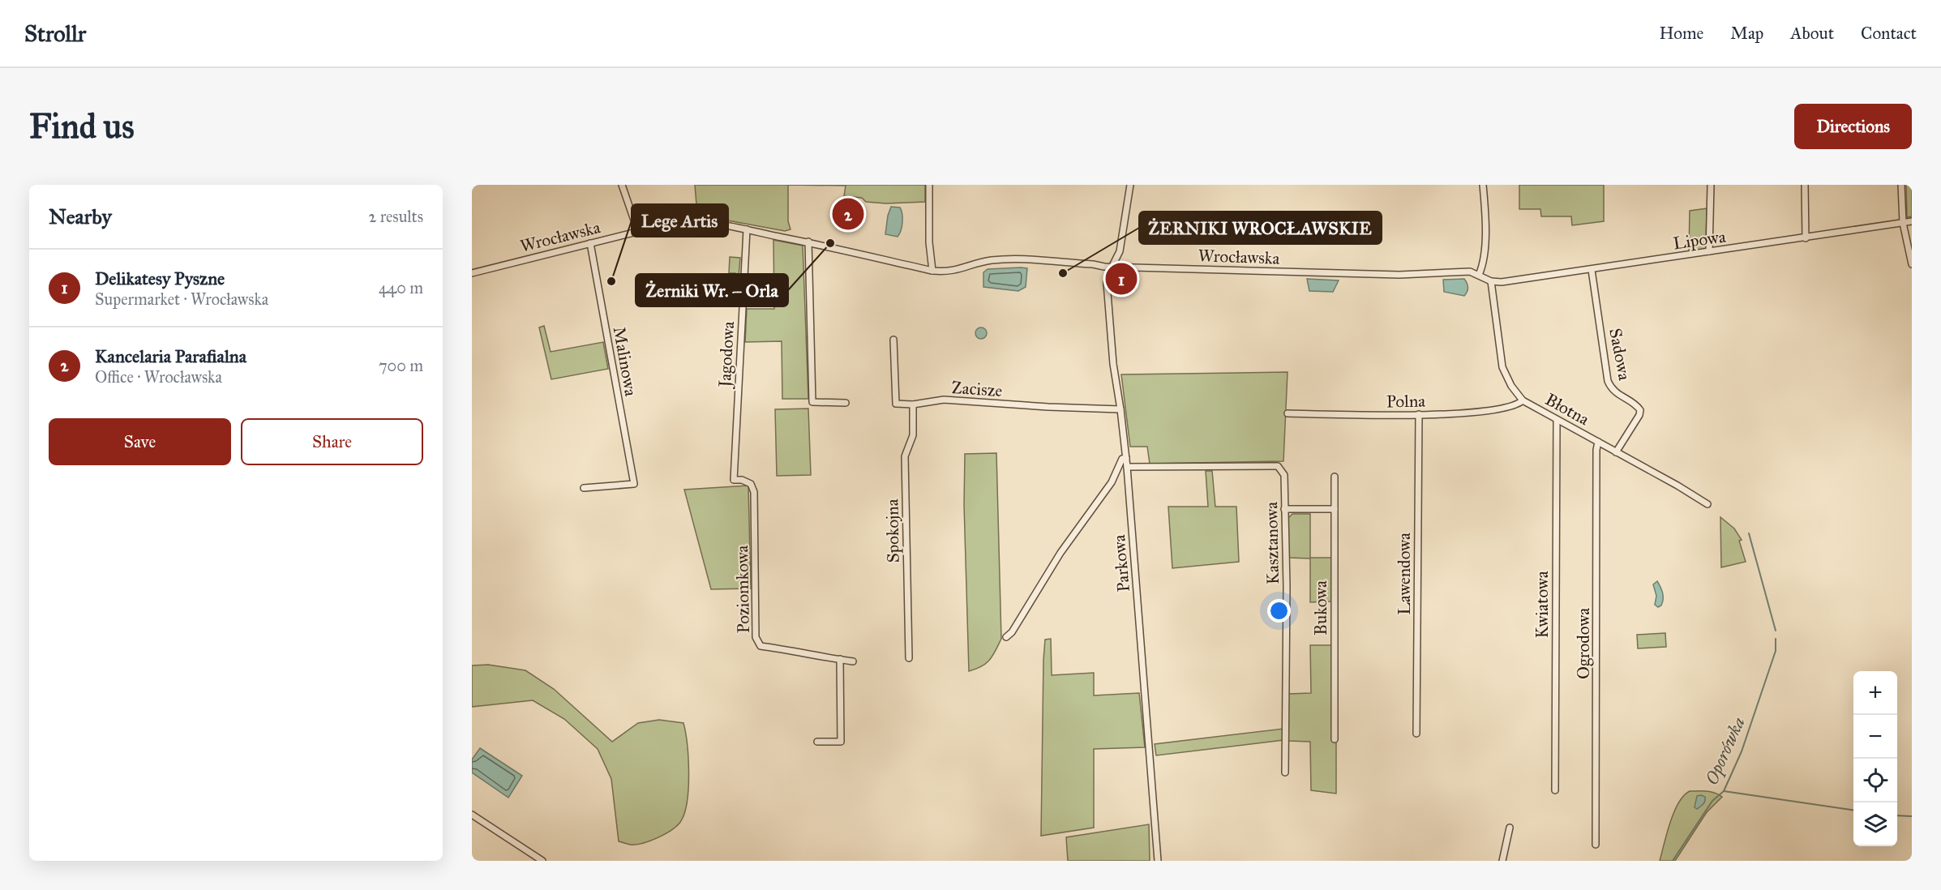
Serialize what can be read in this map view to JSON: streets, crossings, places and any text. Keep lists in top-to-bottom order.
{
  "streets": {
    "street": [
      "Wrocławska",
      "Lipowa",
      "Jagodowa",
      "Sadowa",
      "Malinowa",
      "Zacisze",
      "Polna",
      "Błotna",
      "Spokojna",
      "Kasztanowa",
      "Parkowa",
      "Lawendowa",
      "Poziomkowa",
      "Kwiatowa",
      "Bukowa",
      "Ogrodowa"
    ]
  },
  "crossings": [
    ["Wrocławska", "Lipowa"],
    ["Wrocławska", "Jagodowa"],
    ["Wrocławska", "Malinowa"],
    ["Wrocławska", "Błotna"],
    ["Wrocławska", "Parkowa"],
    ["Lipowa", "Sadowa"],
    ["Lipowa", "Błotna"],
    ["Jagodowa", "Poziomkowa"],
    ["Sadowa", "Błotna"],
    ["Zacisze", "Spokojna"],
    ["Zacisze", "Parkowa"],
    ["Polna", "Błotna"],
    ["Polna", "Lawendowa"],
    ["Błotna", "Kwiatowa"],
    ["Błotna", "Ogrodowa"],
    ["Kasztanowa", "Parkowa"]
  ],
  "water": ["Oporówka"],
  "places": ["Żerniki Wr. – Orla", "ŻERNIKI WROCŁAWSKIE", "Lege Artis"],
  "page": {
    "header": "Strollr",
    "nav": [
      "Home",
      "Map",
      "About",
      "Contact"
    ],
    "buttons": [
      "Directions",
      ["Save", "Share"]
    ],
    "title": "Find us",
    "heading": ["Nearby", "2 results"],
    "pins": ["2", "1"],
    "list": [
      {
        "mark": "1",
        "name": "Delikatesy Pyszne",
        "note": "Supermarket · Wrocławska",
        "value": "440 m"
      },
      {
        "mark": "2",
        "name": "Kancelaria Parafialna",
        "note": "Office · Wrocławska",
        "value": "700 m"
      }
    ],
    "map_buttons": ["+", "−"]
  }
}
